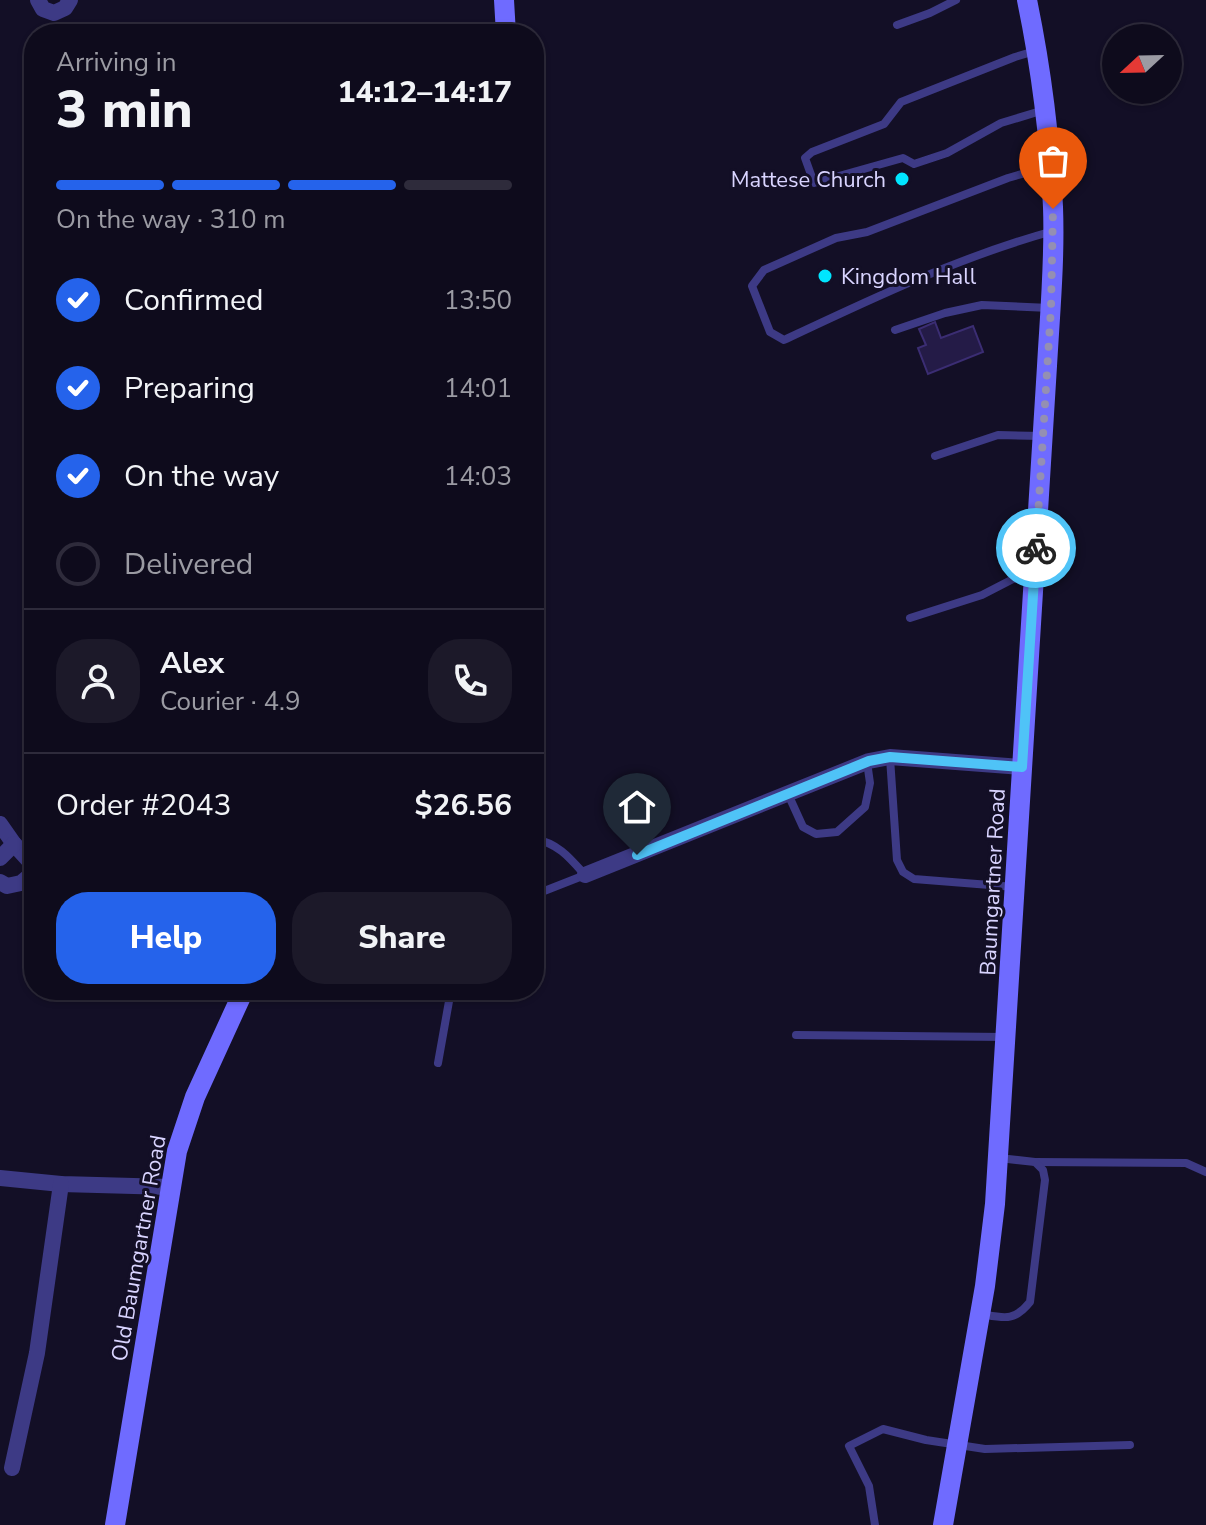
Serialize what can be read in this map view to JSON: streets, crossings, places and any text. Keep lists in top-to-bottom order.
{
  "streets": {
    "main road": ["Baumgartner Road", "Old Baumgartner Road"]
  },
  "places": ["Mattese Church", "Kingdom Hall"],
  "north": "left",
  "page": {
    "heading": ["3 min", "Arriving in", "14:12–14:17"],
    "panel": [
      "Alex",
      "Courier · 4.9",
      "Order #2043",
      "$26.56"
    ],
    "bar": "On the way · 310 m",
    "list": [
      ["Confirmed", "13:50"],
      ["Preparing", "14:01"],
      ["On the way", "14:03"],
      "Delivered"
    ],
    "buttons": ["Help", "Share"]
  }
}
